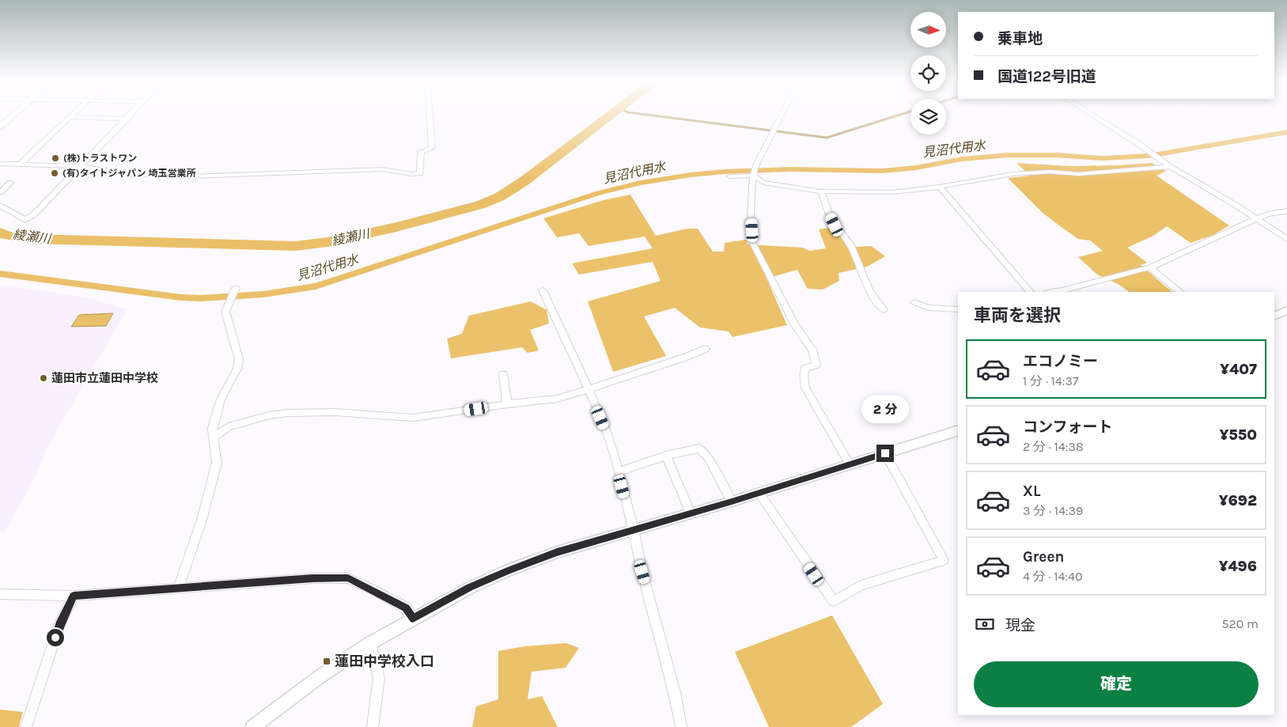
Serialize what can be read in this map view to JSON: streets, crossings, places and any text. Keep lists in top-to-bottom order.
{
  "water": ["見沼代用水", "綾瀬川"],
  "places": {
    "other": ["(株)トラストワン", "(有)タイトジャパン 埼玉営業所", "蓮田市立蓮田中学校"],
    "transit": ["蓮田中学校入口"]
  },
  "north": "right",
  "page": {
    "banner": ["乗車地", "国道122号旧道"],
    "heading": "車両を選択",
    "list": [
      {
        "name": "エコノミー",
        "note": "1 分 · 14:37",
        "value": "¥407"
      },
      {
        "name": "コンフォート",
        "note": "2 分 · 14:38",
        "value": "¥550"
      },
      {
        "name": "XL",
        "note": "3 分 · 14:39",
        "value": "¥692"
      },
      {
        "name": "Green",
        "note": "4 分 · 14:40",
        "value": "¥496"
      }
    ],
    "bubble": "2 分",
    "pay": ["現金", "520 m"],
    "buttons": "確定"
  }
}
